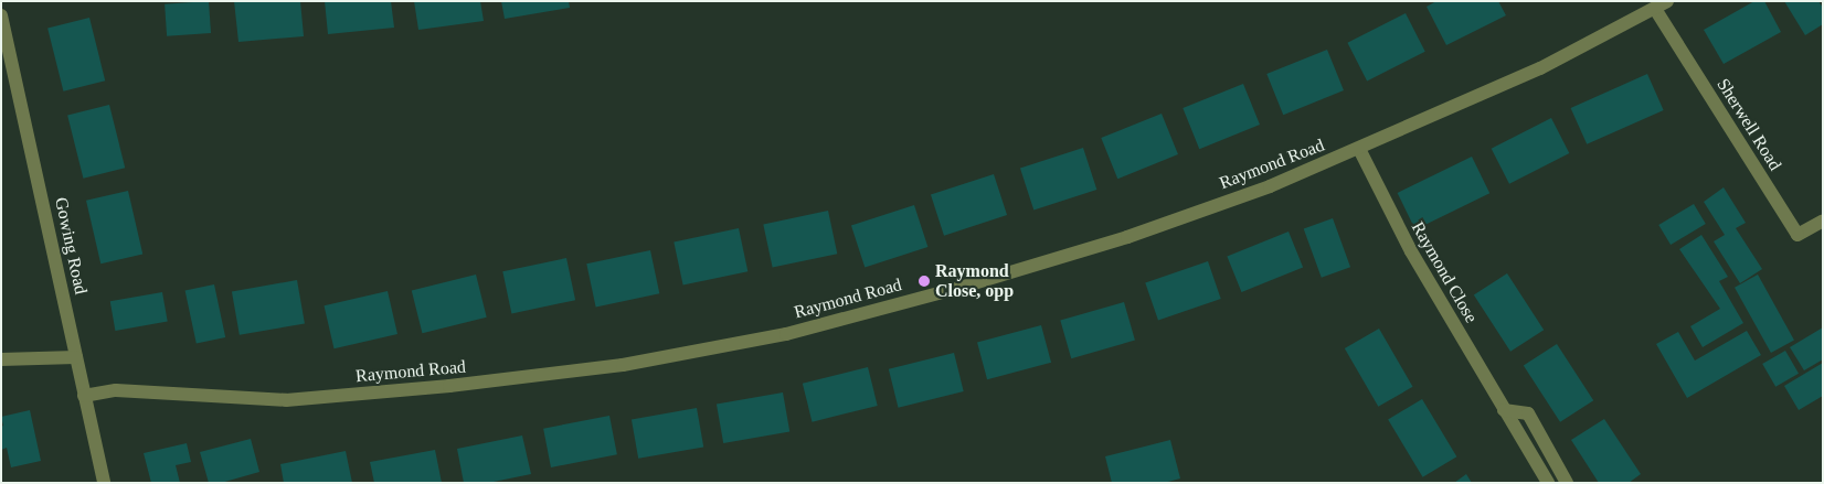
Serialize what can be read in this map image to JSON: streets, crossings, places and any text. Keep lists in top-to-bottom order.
{
  "streets": {
    "street": [
      "Sherwell Road",
      "Raymond Road",
      "Gowing Road",
      "Raymond Close"
    ]
  },
  "crossings": [
    ["Sherwell Road", "Raymond Road"],
    ["Raymond Road", "Gowing Road"],
    ["Raymond Road", "Raymond Close"]
  ],
  "places": ["Raymond Close, opp"]
}
